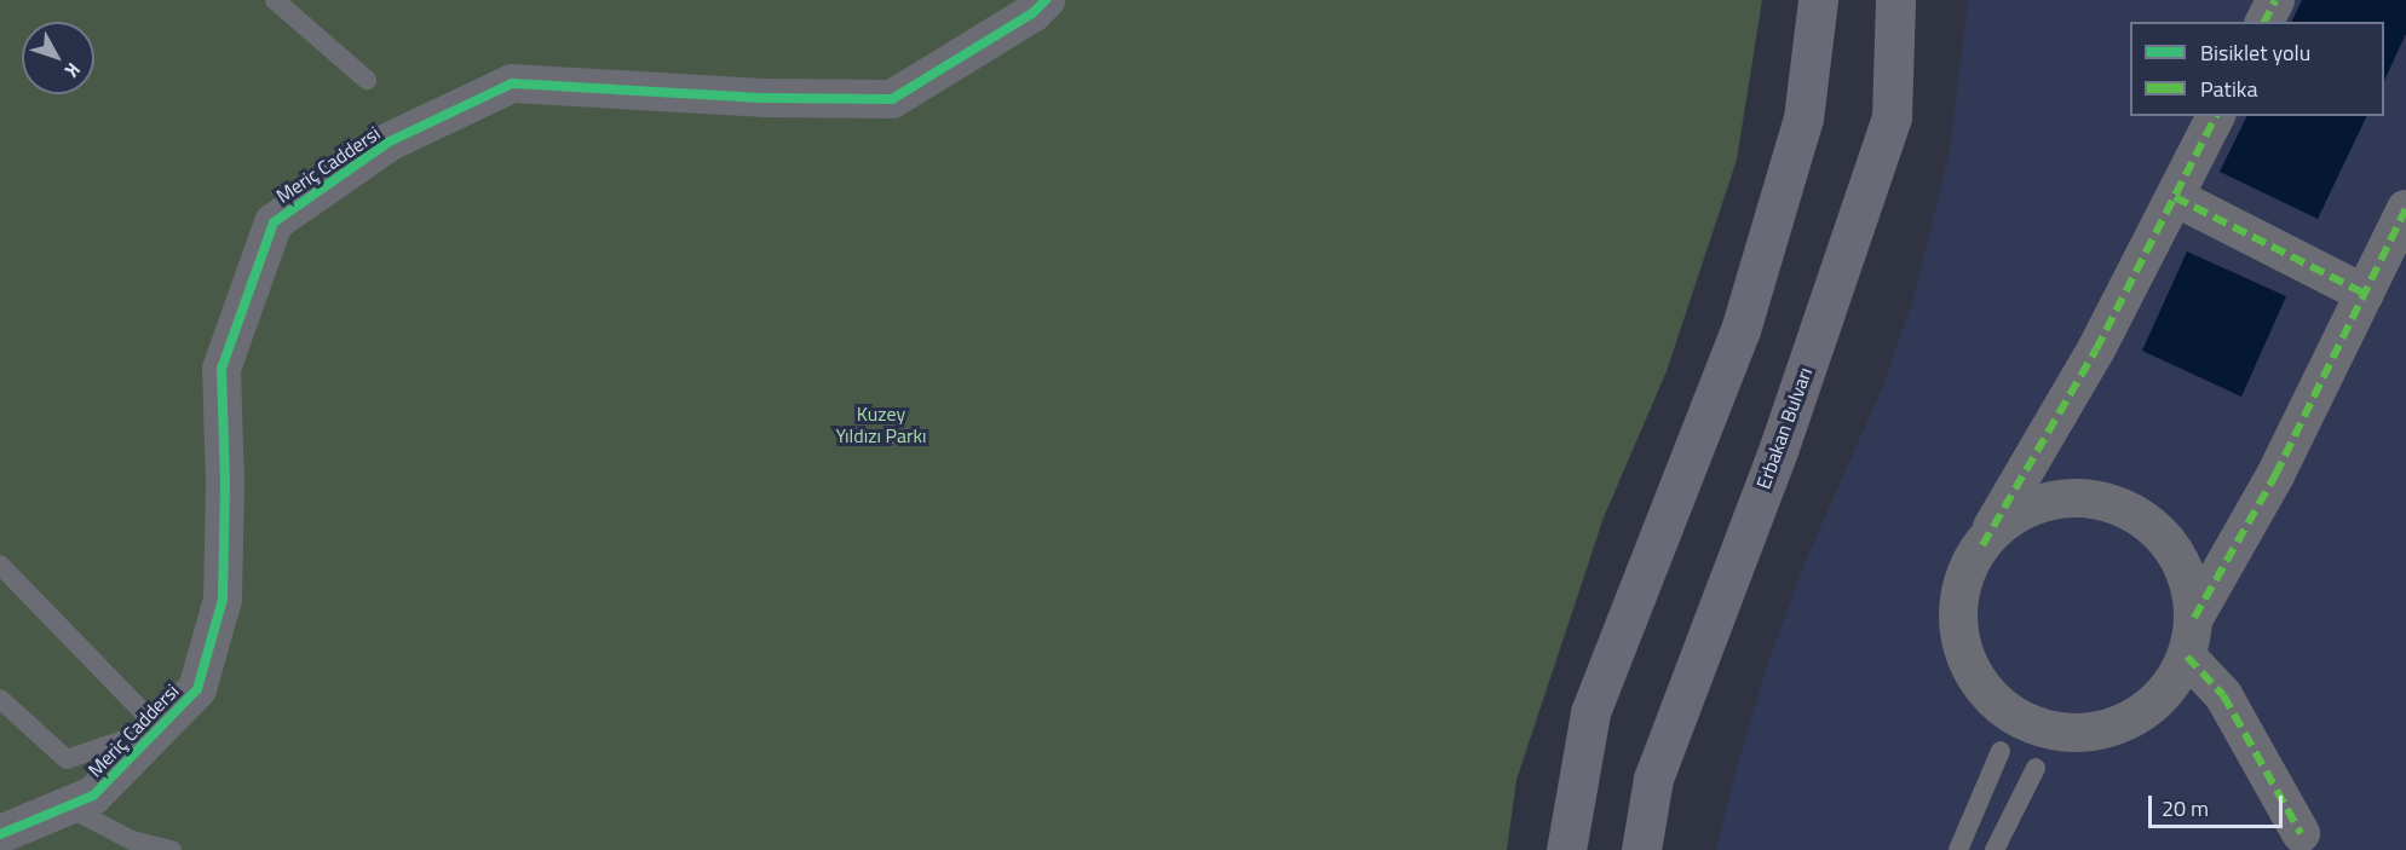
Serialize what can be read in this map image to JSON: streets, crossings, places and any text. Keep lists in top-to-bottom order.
{
  "streets": {
    "highway": ["Erbakan Bulvarı"],
    "street": ["Meriç Caddersi"]
  },
  "parks": ["Kuzey Yıldızı Parkı"],
  "legend": ["Bisiklet yolu", "Patika"],
  "scale_bar": "20 m",
  "north": "bottom right"
}
